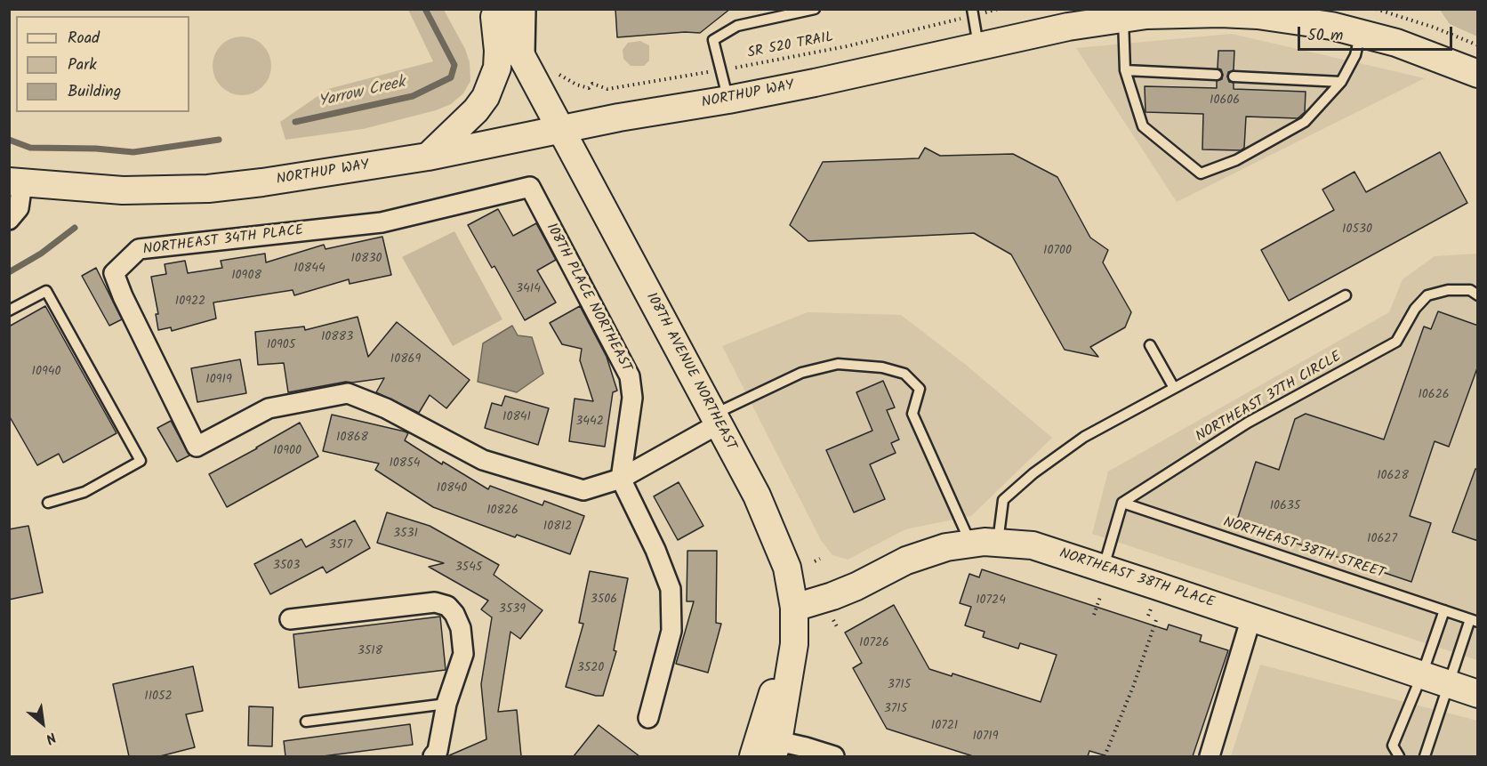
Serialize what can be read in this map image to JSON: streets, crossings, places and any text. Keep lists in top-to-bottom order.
{
  "streets": {
    "main road": ["NORTHUP WAY", "108TH AVENUE NORTHEAST", "NORTHEAST 38TH PLACE"],
    "street": ["NORTHEAST 34TH PLACE", "108TH PLACE NORTHEAST"],
    "lane": ["NORTHEAST 37TH CIRCLE", "NORTHEAST 38TH STREET"],
    "path": ["SR 520 TRAIL"]
  },
  "crossings": [
    ["NORTHUP WAY", "108TH AVENUE NORTHEAST"],
    ["NORTHEAST 34TH PLACE", "108TH PLACE NORTHEAST"],
    ["108TH AVENUE NORTHEAST", "NORTHEAST 38TH PLACE"],
    ["NORTHEAST 37TH CIRCLE", "NORTHEAST 38TH STREET"]
  ],
  "water": ["Yarrow Creek"],
  "house_numbers": [
    "10606",
    "10530",
    "10700",
    "10830",
    "10844",
    "10908",
    "3414",
    "10922",
    "10883",
    "10905",
    "10869",
    "10940",
    "10919",
    "10626",
    "10841",
    "3442",
    "10868",
    "10900",
    "10854",
    "10628",
    "10840",
    "10635",
    "10826",
    "10812",
    "3531",
    "10627",
    "3517",
    "3503",
    "3545",
    "3506",
    "10724",
    "3539",
    "10726",
    "3518",
    "3520",
    "3715",
    "11052",
    "3715",
    "10721",
    "10719"
  ],
  "legend": ["Road", "Park", "Building"],
  "scale_bar": "50 m",
  "north": "bottom right"
}
